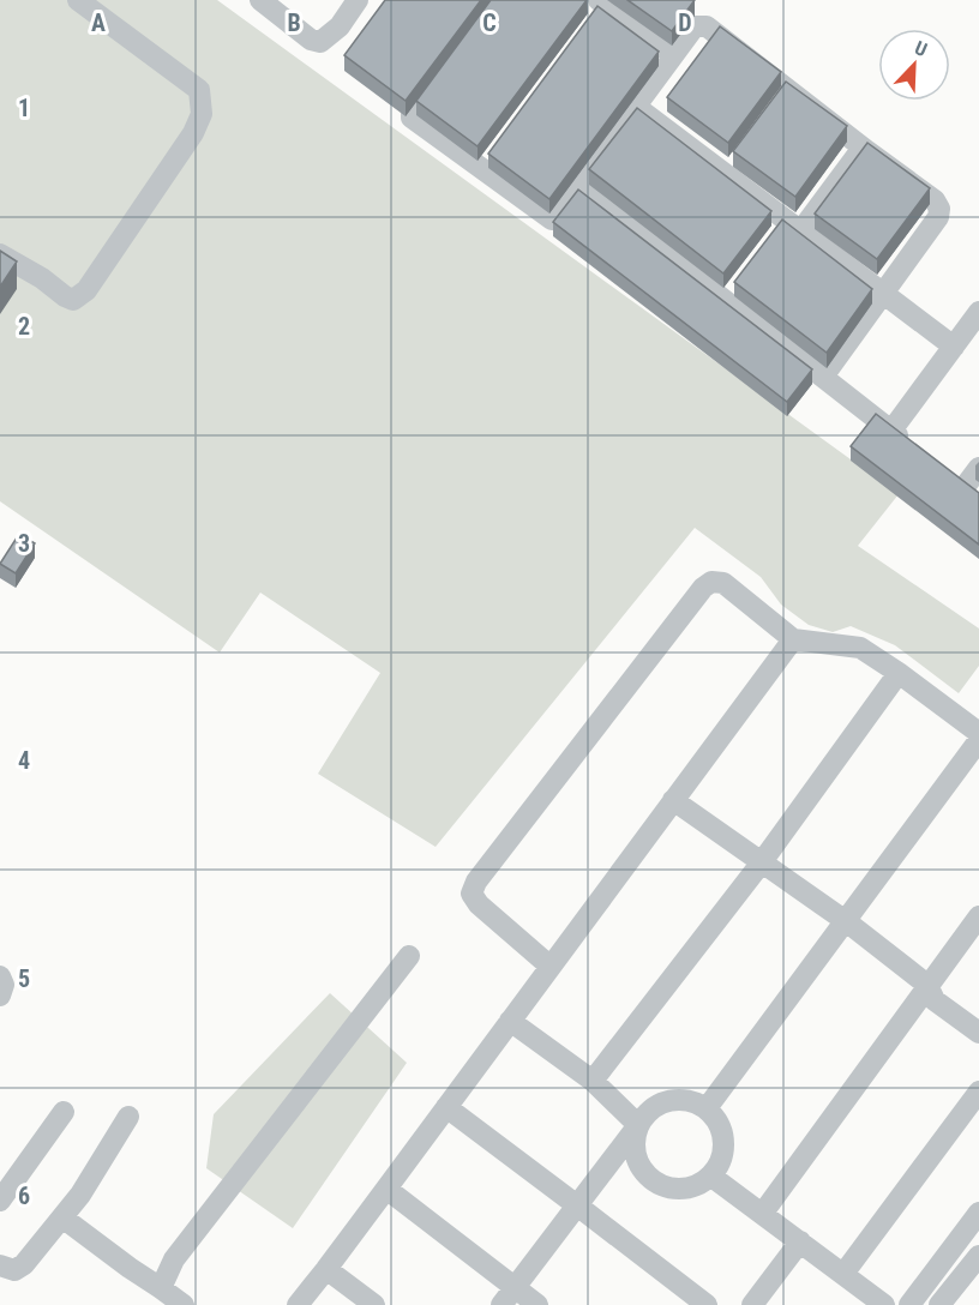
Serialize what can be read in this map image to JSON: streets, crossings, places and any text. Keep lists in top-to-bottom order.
{
  "north": "top right",
  "grid": {
    "columns": [
      "A",
      "B",
      "C",
      "D"
    ],
    "rows": [
      "1",
      "2",
      "3",
      "4",
      "5",
      "6"
    ]
  }
}
